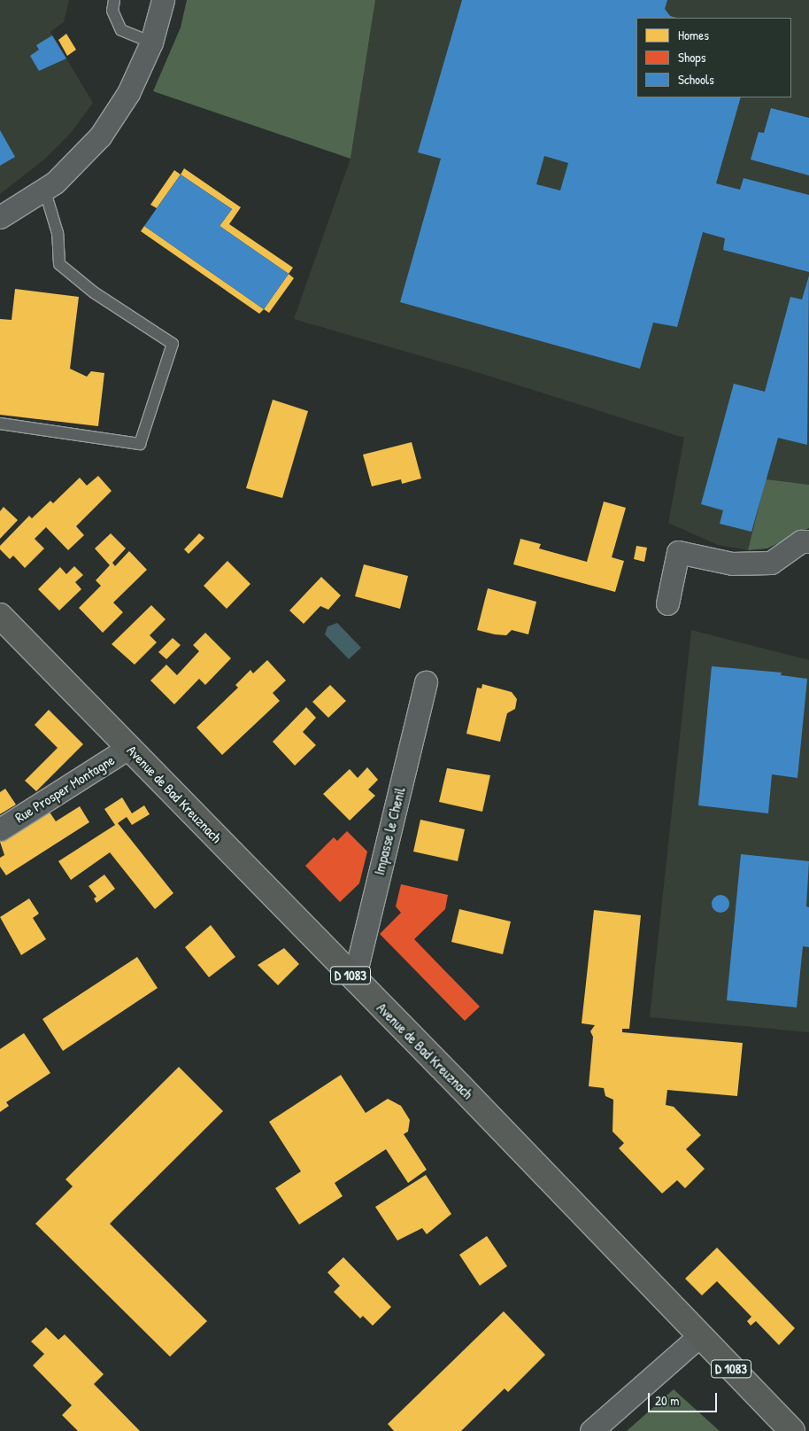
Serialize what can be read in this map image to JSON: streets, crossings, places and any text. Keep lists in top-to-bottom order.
{
  "streets": {
    "main road": ["Avenue de Bad Kreuznach", "D 1083"],
    "street": ["Rue Prosper Montagne", "Impasse le Chenil"]
  },
  "crossings": [
    ["Rue Prosper Montagne", "Avenue de Bad Kreuznach"],
    ["Avenue de Bad Kreuznach", "Impasse le Chenil"]
  ],
  "legend": ["Homes", "Shops", "Schools"],
  "scale_bar": "20 m"
}
